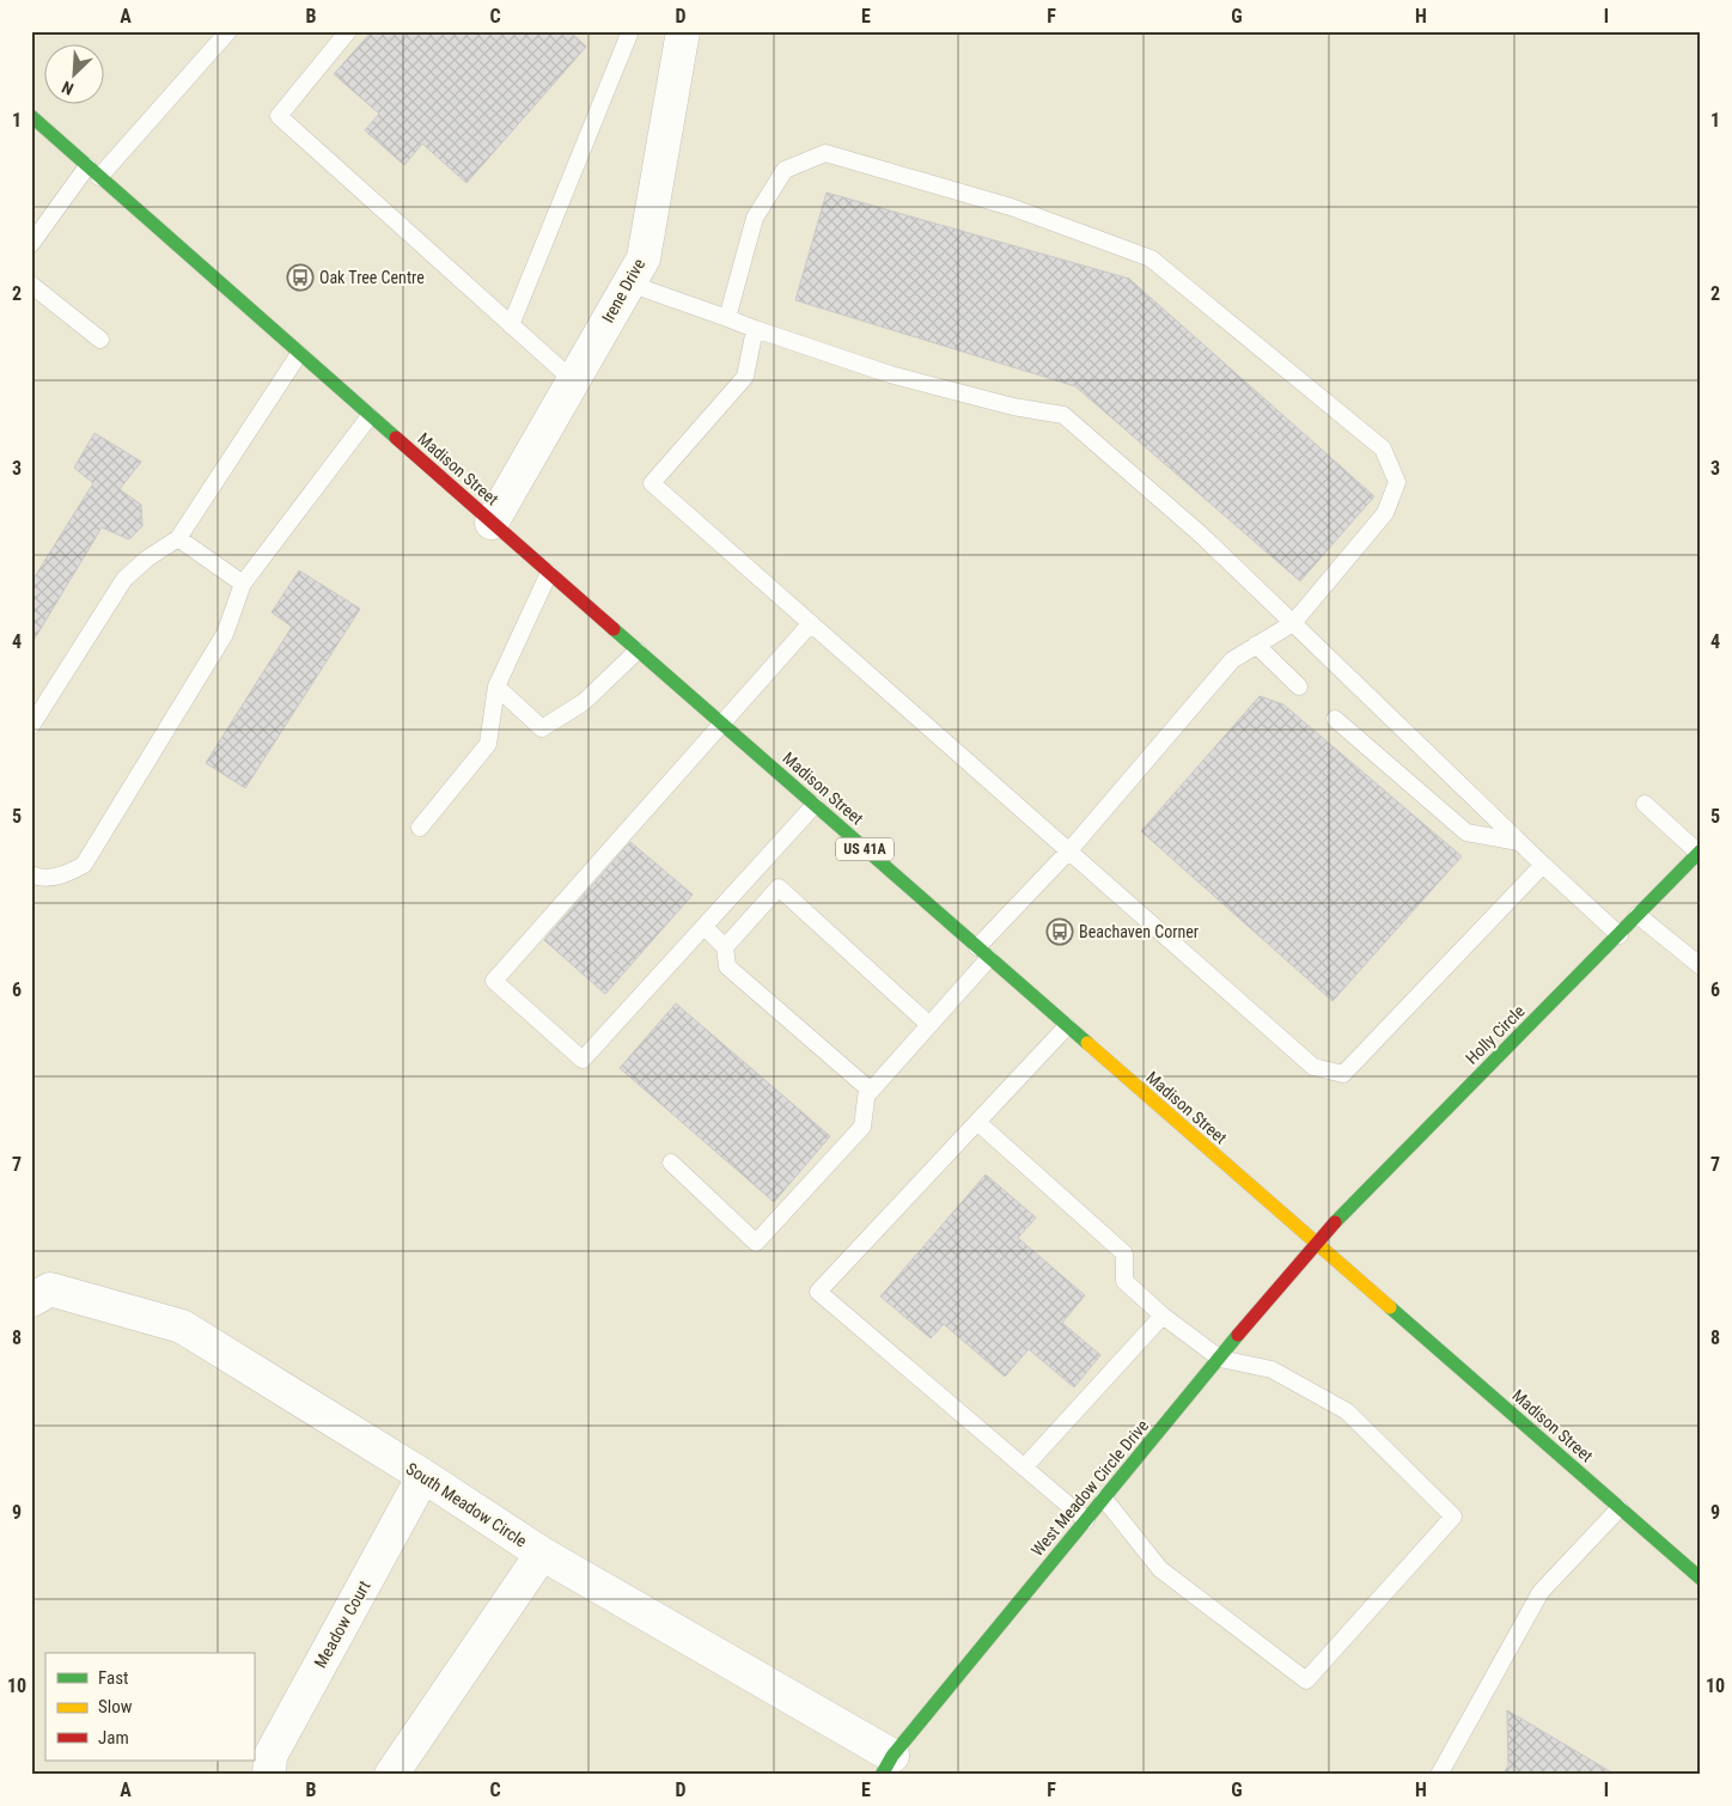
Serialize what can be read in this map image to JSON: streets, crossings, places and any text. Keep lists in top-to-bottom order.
{
  "streets": {
    "main road": [
      "Madison Street",
      "US 41A",
      "Holly Circle",
      "West Meadow Circle Drive"
    ],
    "street": ["Irene Drive", "South Meadow Circle", "Meadow Court"]
  },
  "crossings": [
    ["Irene Drive", "Madison Street"],
    ["Madison Street", "Holly Circle"],
    ["Madison Street", "West Meadow Circle Drive"],
    ["Holly Circle", "West Meadow Circle Drive"],
    ["West Meadow Circle Drive", "South Meadow Circle"],
    ["South Meadow Circle", "Meadow Court"]
  ],
  "places": {
    "bus stop": ["Oak Tree Centre", "Beachaven Corner"]
  },
  "legend": ["Fast", "Slow", "Jam"],
  "north": "bottom left",
  "grid": {
    "columns": [
      "A",
      "B",
      "C",
      "D",
      "E",
      "F",
      "G",
      "H",
      "I"
    ],
    "rows": [
      "1",
      "2",
      "3",
      "4",
      "5",
      "6",
      "7",
      "8",
      "9",
      "10"
    ]
  }
}
